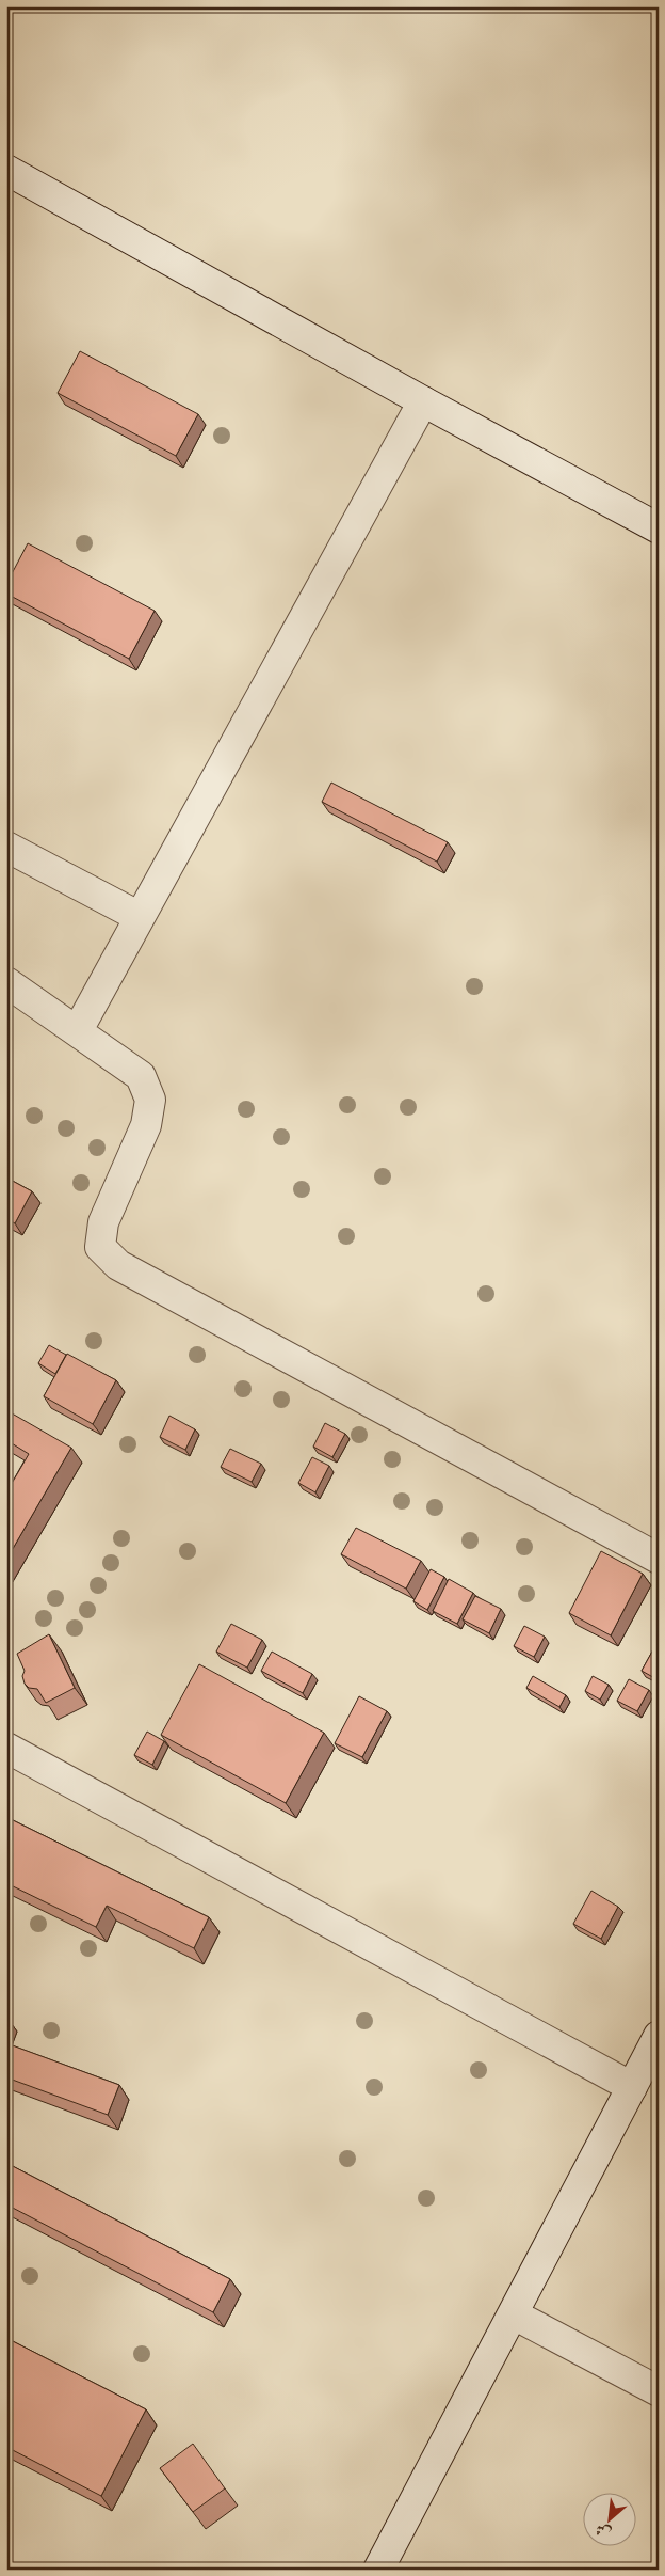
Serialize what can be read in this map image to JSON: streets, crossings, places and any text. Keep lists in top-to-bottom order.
{
  "north": "bottom left"
}
